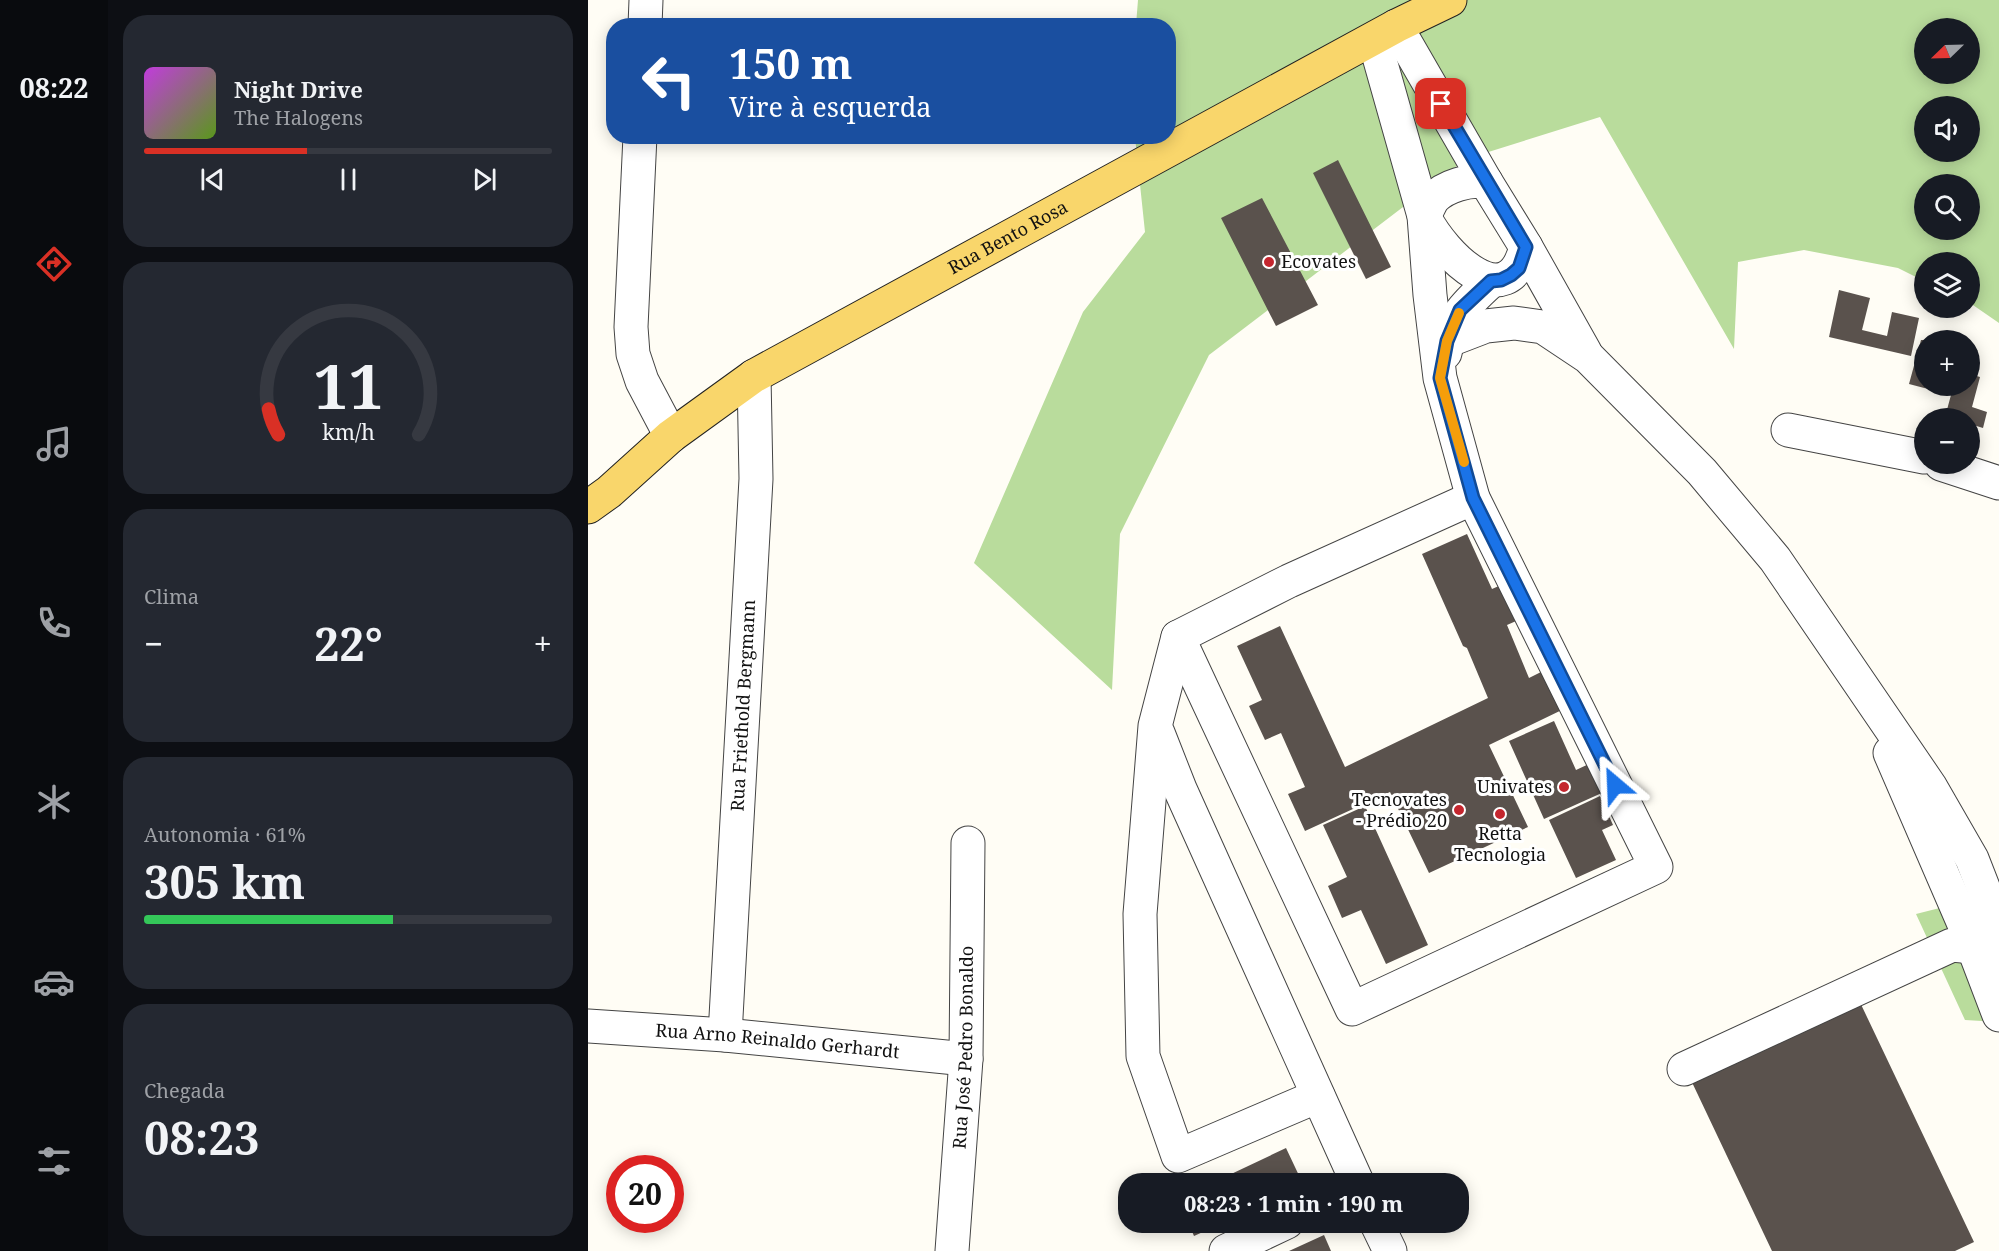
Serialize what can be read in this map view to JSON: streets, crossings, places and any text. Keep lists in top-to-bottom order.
{
  "streets": {
    "main road": ["Rua Bento Rosa"],
    "street": ["Rua Friethold Bergmann", "Rua Arno Reinaldo Gerhardt", "Rua José Pedro Bonaldo"]
  },
  "crossings": [
    ["Rua Bento Rosa", "Rua Friethold Bergmann"],
    ["Rua Friethold Bergmann", "Rua Arno Reinaldo Gerhardt"],
    ["Rua Arno Reinaldo Gerhardt", "Rua José Pedro Bonaldo"]
  ],
  "places": [
    "Ecovates",
    "Univates",
    "Tecnovates - Prédio 20",
    "Retta Tecnologia"
  ],
  "north": "bottom left",
  "page": {
    "tabs": "08:22",
    "map_buttons": ["+", "−"],
    "turn": ["150 m", "Vire à esquerda"],
    "song": ["Night Drive", "The Halogens"],
    "tile": [
      "Clima",
      ["Autonomia · 61%", "305 km"],
      ["Chegada", "08:23"]
    ],
    "heat": ["−", "22°", "+"],
    "limit": "20",
    "trip": "08:23 · 1 min · 190 m",
    "gauge": ["11", "km/h"]
  }
}
